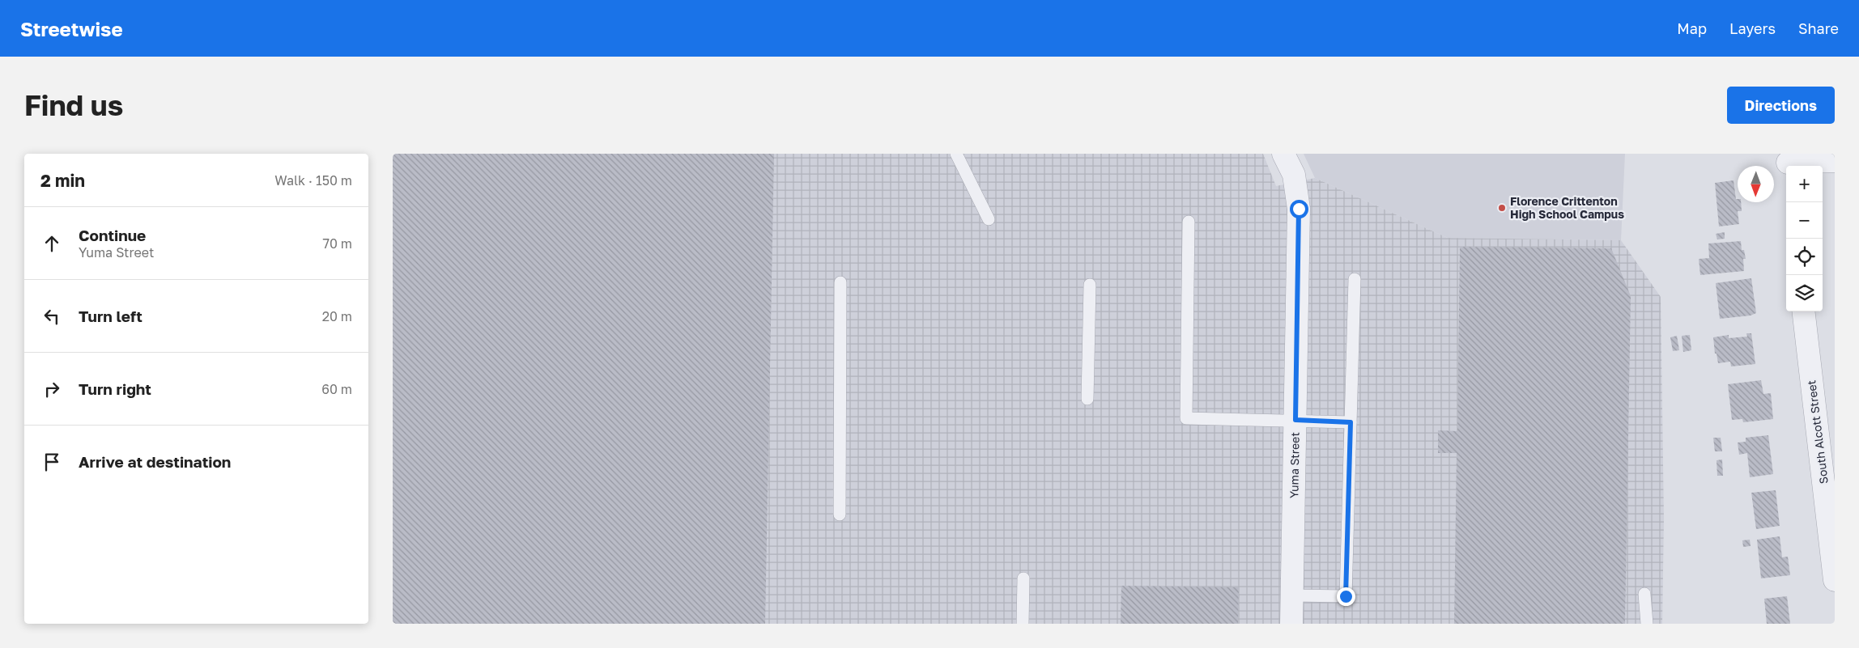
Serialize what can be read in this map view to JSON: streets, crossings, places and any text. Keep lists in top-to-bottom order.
{
  "streets": {
    "street": ["South Alcott Street", "Yuma Street"]
  },
  "places": ["Florence Crittenton High School Campus"],
  "north": "bottom",
  "page": {
    "header": "Streetwise",
    "nav": ["Map", "Layers", "Share"],
    "buttons": "Directions",
    "title": "Find us",
    "heading": ["2 min", "Walk · 150 m"],
    "map_buttons": ["+", "−"],
    "list": [
      ["Continue", "Yuma Street", "70 m"],
      ["Turn left", "20 m"],
      ["Turn right", "60 m"],
      "Arrive at destination"
    ]
  }
}
